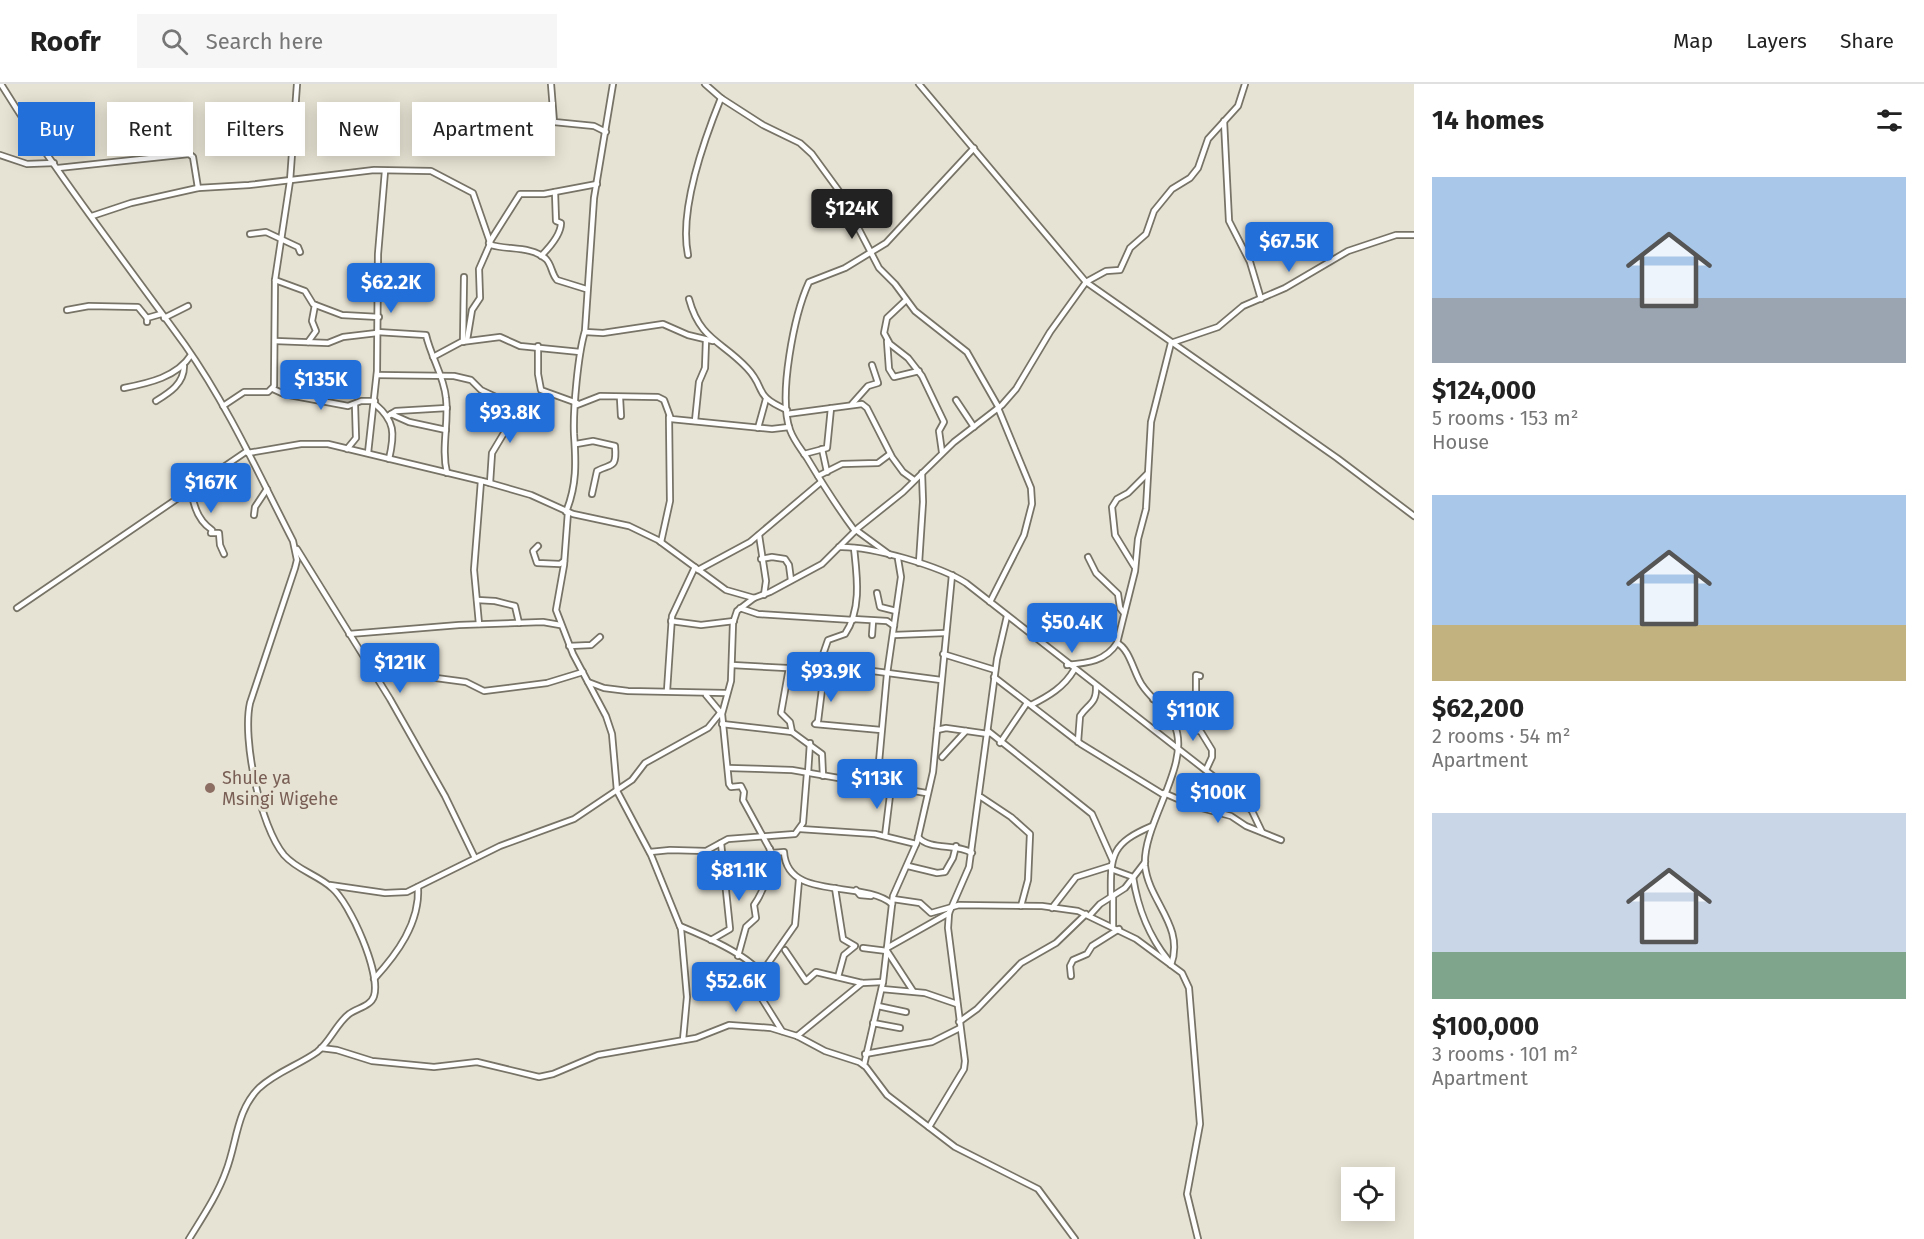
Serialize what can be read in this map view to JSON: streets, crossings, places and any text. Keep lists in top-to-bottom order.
{
  "places": ["Shule ya Msingi Wigehe"],
  "page": {
    "header": "Roofr",
    "search": "Search here",
    "nav": ["Map", "Layers", "Share"],
    "heading": "14 homes",
    "chip": [
      "Buy",
      "Rent",
      "Filters",
      "New",
      "Apartment"
    ],
    "list": [
      {
        "name": "$124,000",
        "note": "5 rooms · 153 m² · House"
      },
      {
        "name": "$62,200",
        "note": "2 rooms · 54 m² · Apartment"
      },
      {
        "name": "$100,000",
        "note": "3 rooms · 101 m² · Apartment"
      }
    ],
    "price": [
      "$124K",
      "$67.5K",
      "$62.2K",
      "$135K",
      "$93.8K",
      "$167K",
      "$50.4K",
      "$121K",
      "$93.9K",
      "$110K",
      "$113K",
      "$100K",
      "$81.1K",
      "$52.6K"
    ]
  }
}
